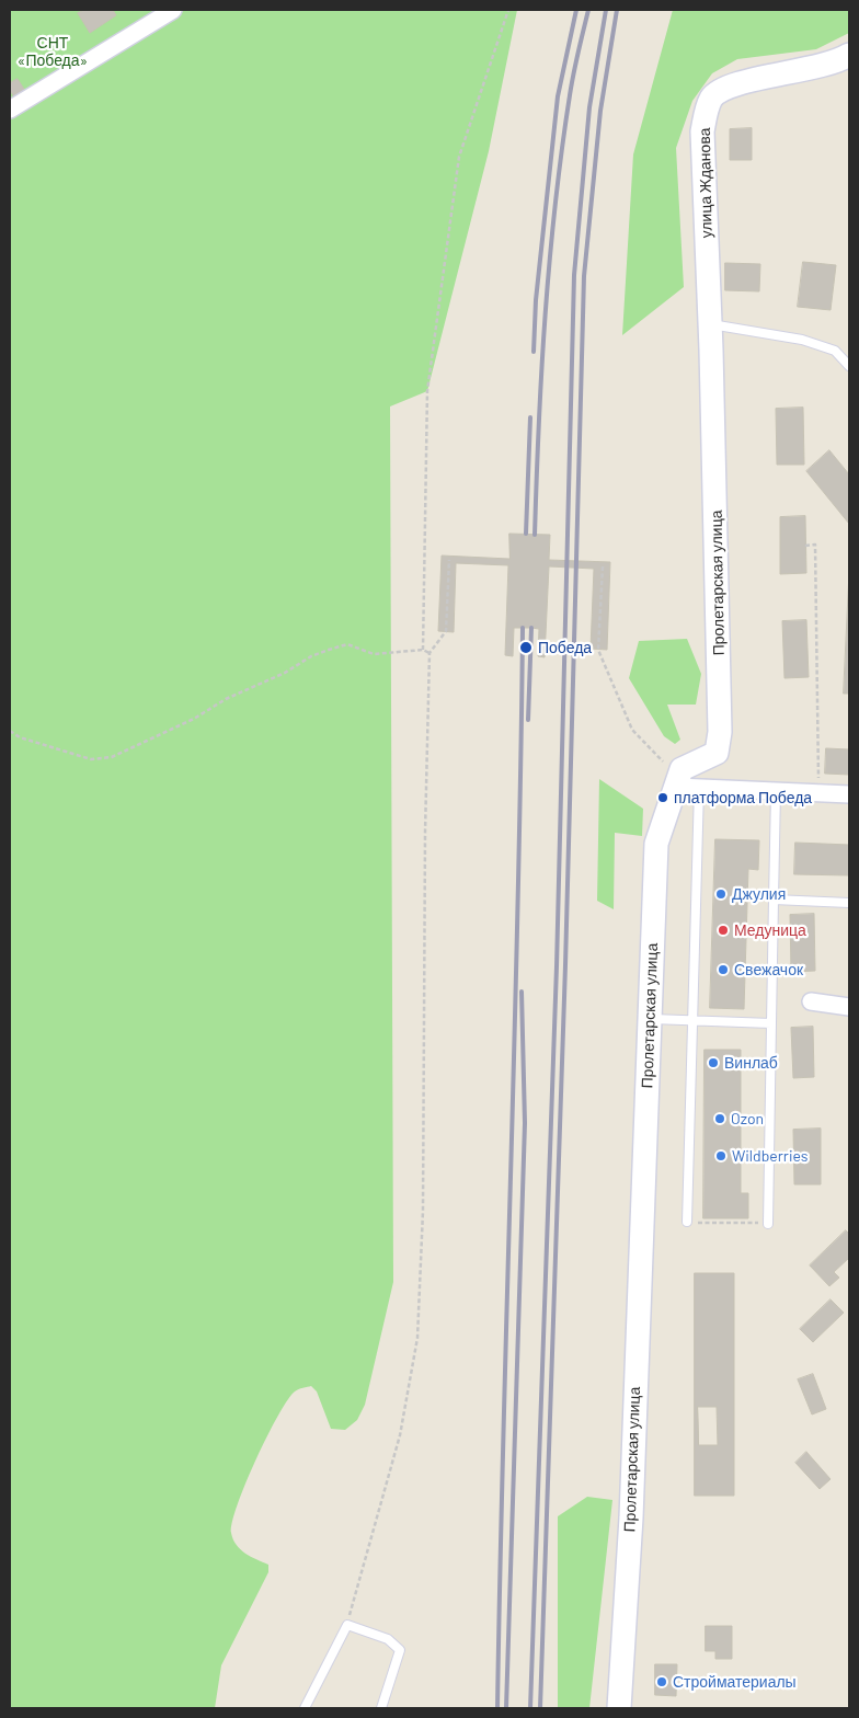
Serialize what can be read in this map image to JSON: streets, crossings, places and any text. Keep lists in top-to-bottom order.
{
  "streets": {
    "main road": ["улица Жданова", "Пролетарская улица"]
  },
  "crossings": [
    ["улица Жданова", "Пролетарская улица"]
  ],
  "parks": ["СНТ «Победа»"],
  "places": [
    "Победа",
    "платформа Победа",
    "Джулия",
    "Медуница",
    "Свежачок",
    "Винлаб",
    "Ozon",
    "Wildberries",
    "Стройматериалы"
  ]
}
